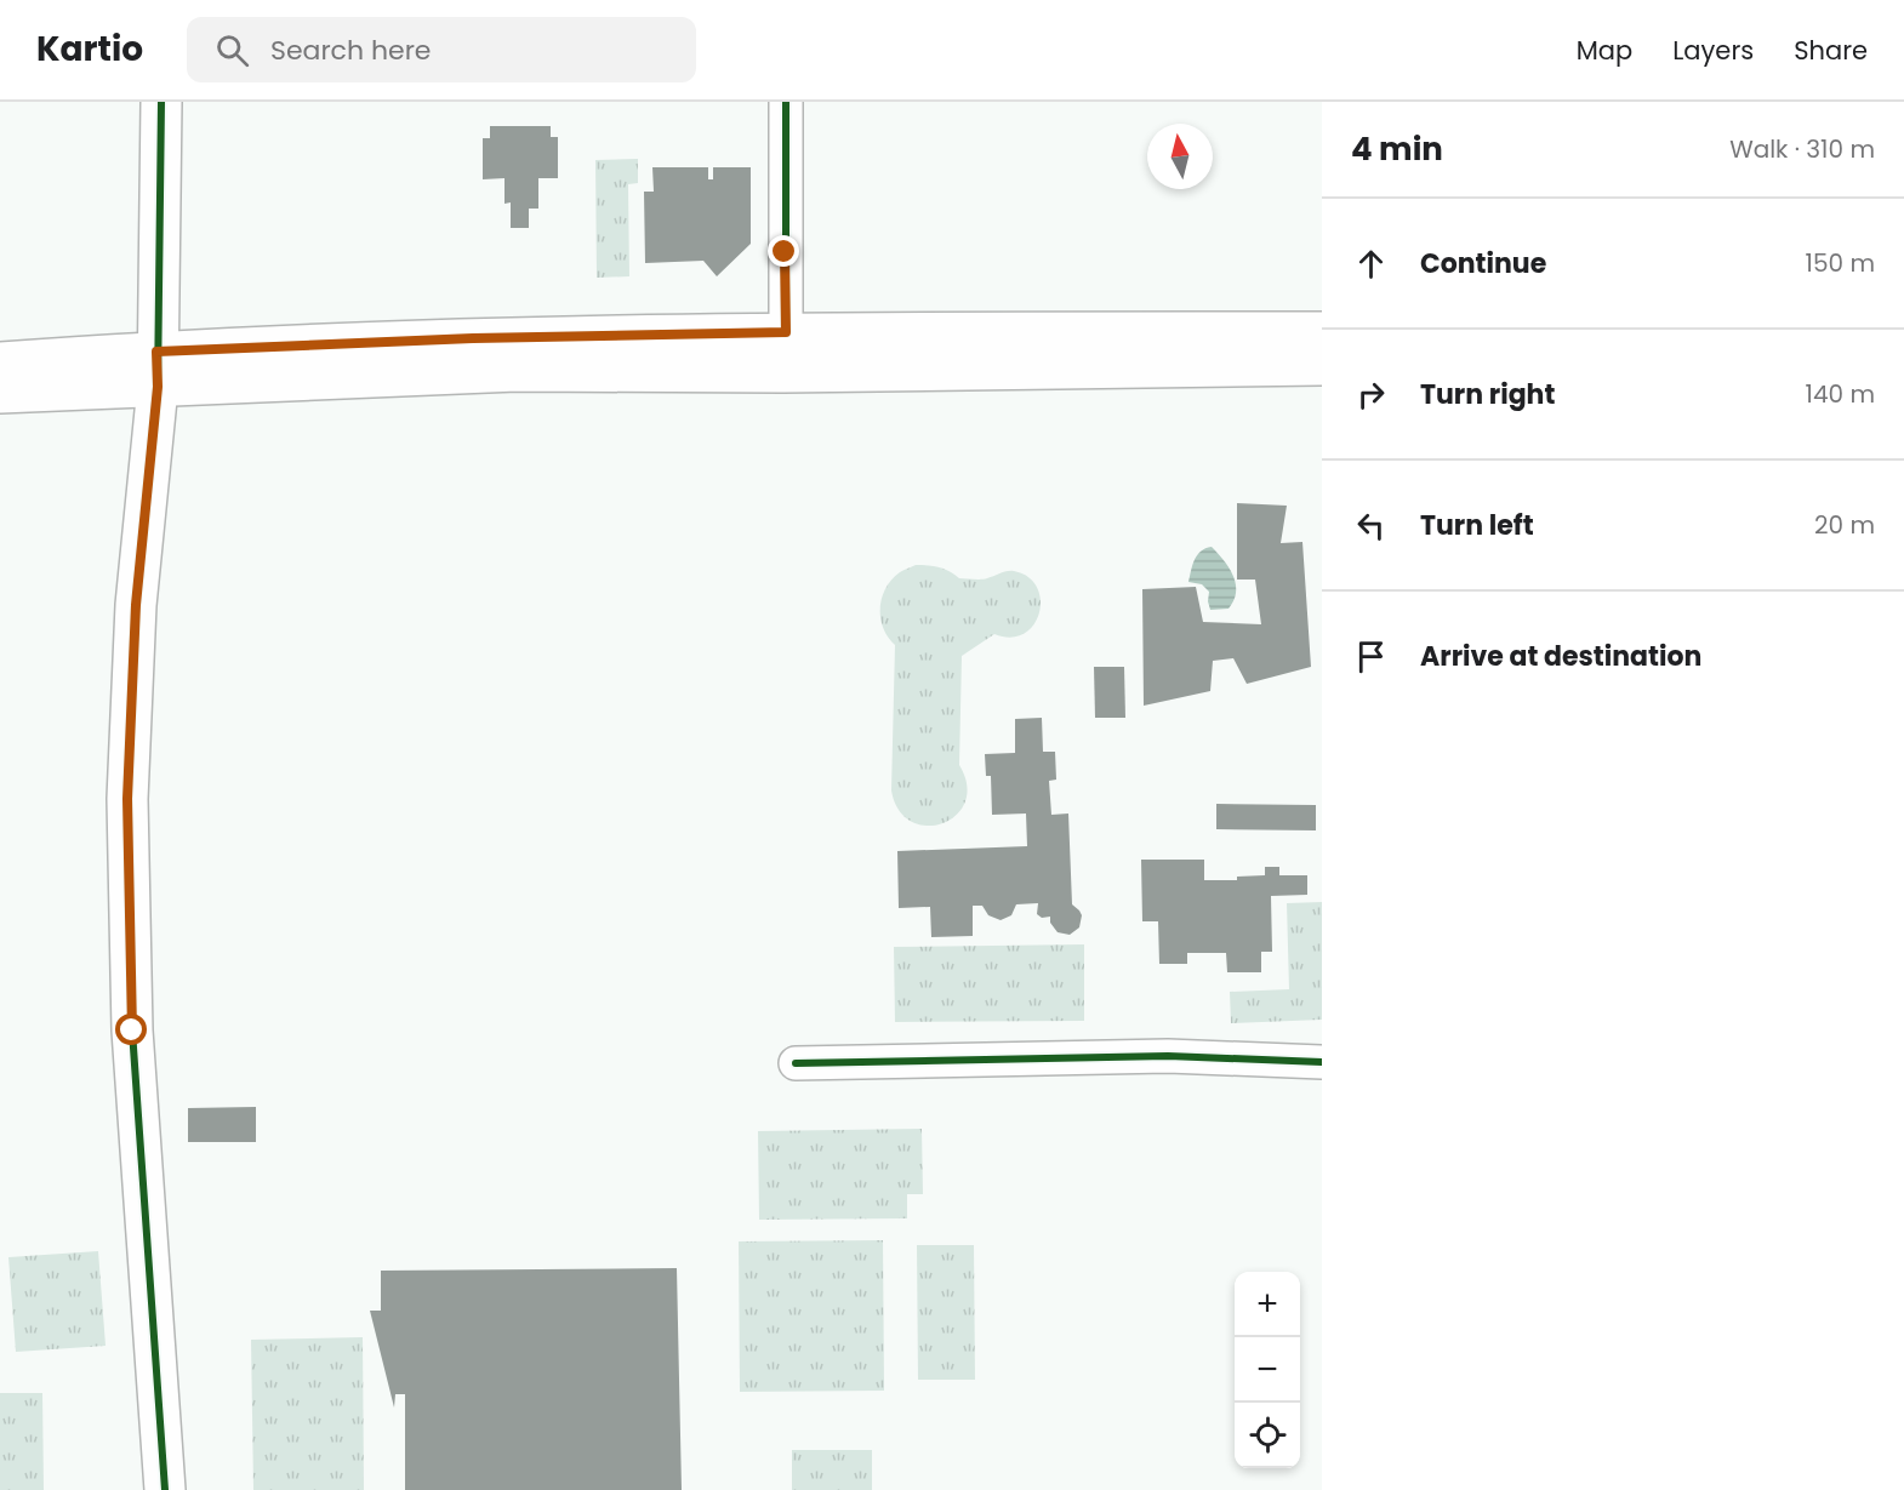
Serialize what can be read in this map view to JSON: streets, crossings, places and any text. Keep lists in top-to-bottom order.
{
  "north": "top",
  "page": {
    "header": "Kartio",
    "search": "Search here",
    "nav": ["Map", "Layers", "Share"],
    "heading": ["4 min", "Walk · 310 m"],
    "list": [
      ["Continue", "150 m"],
      ["Turn right", "140 m"],
      ["Turn left", "20 m"],
      "Arrive at destination"
    ],
    "map_buttons": ["+", "−"]
  }
}
